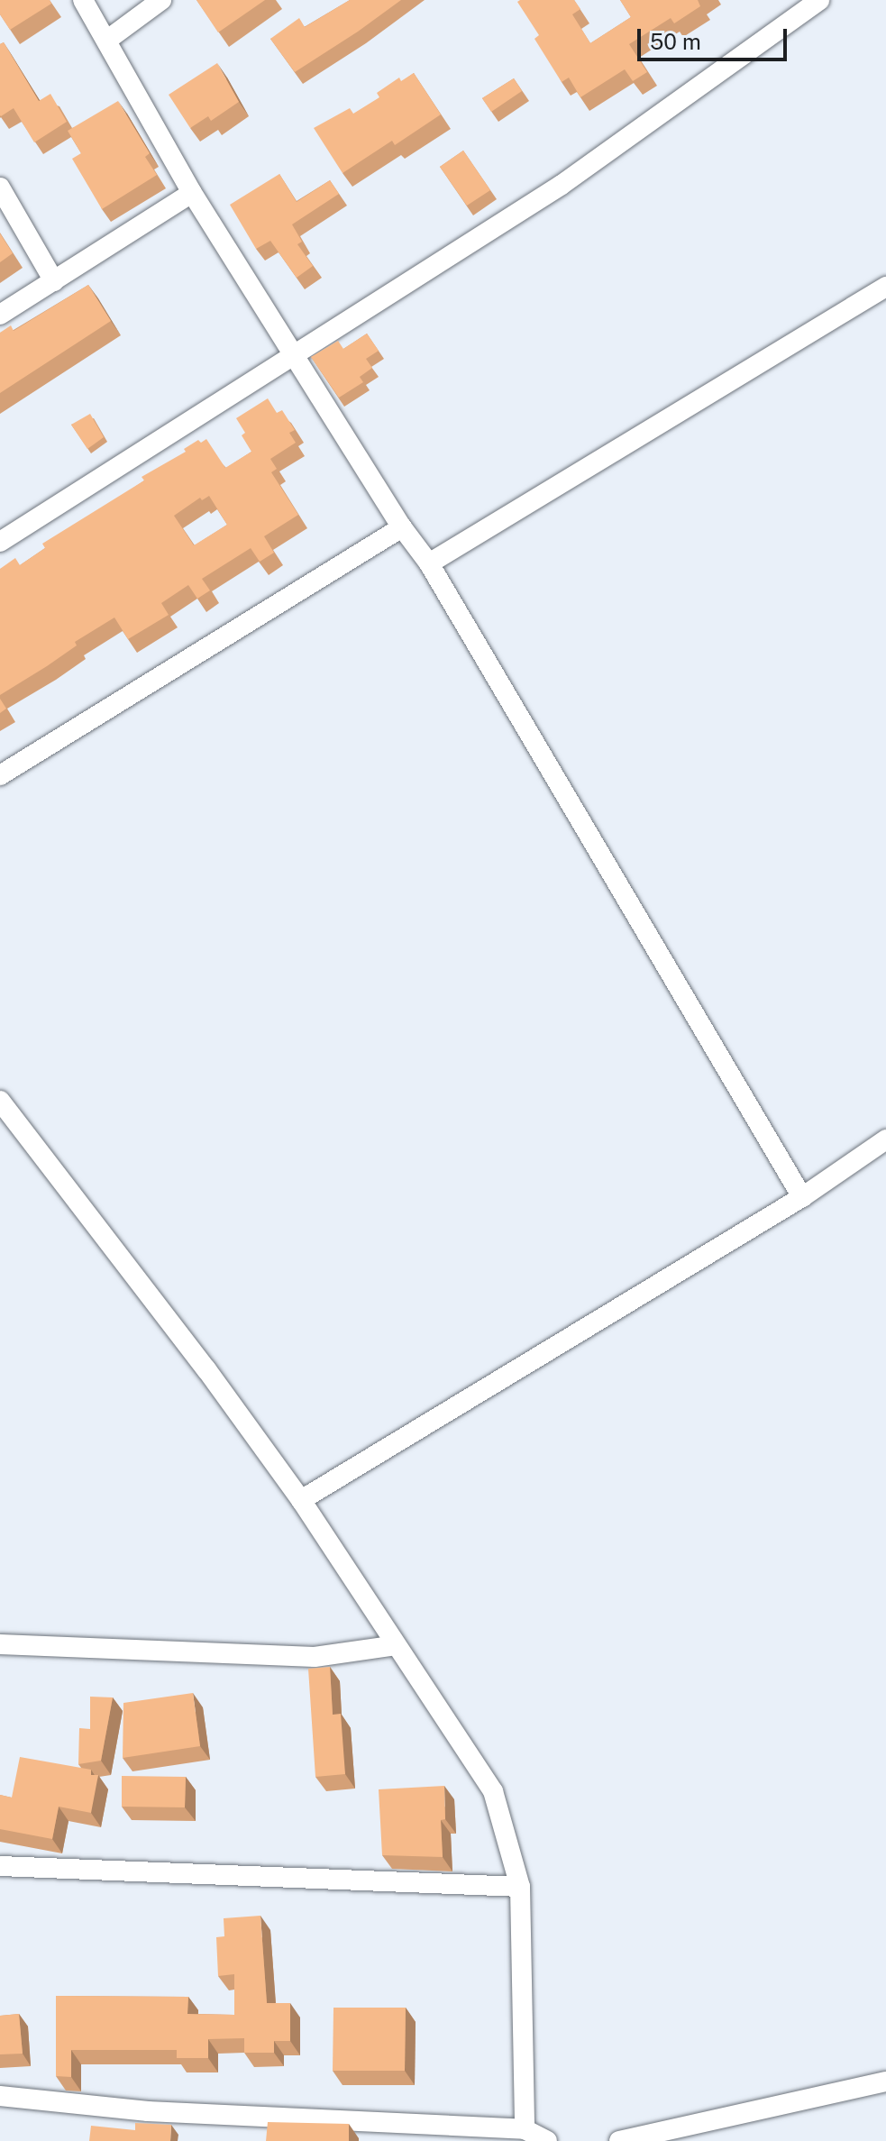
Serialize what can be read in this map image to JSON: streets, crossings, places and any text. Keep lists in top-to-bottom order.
{
  "scale_bar": "50 m"
}
